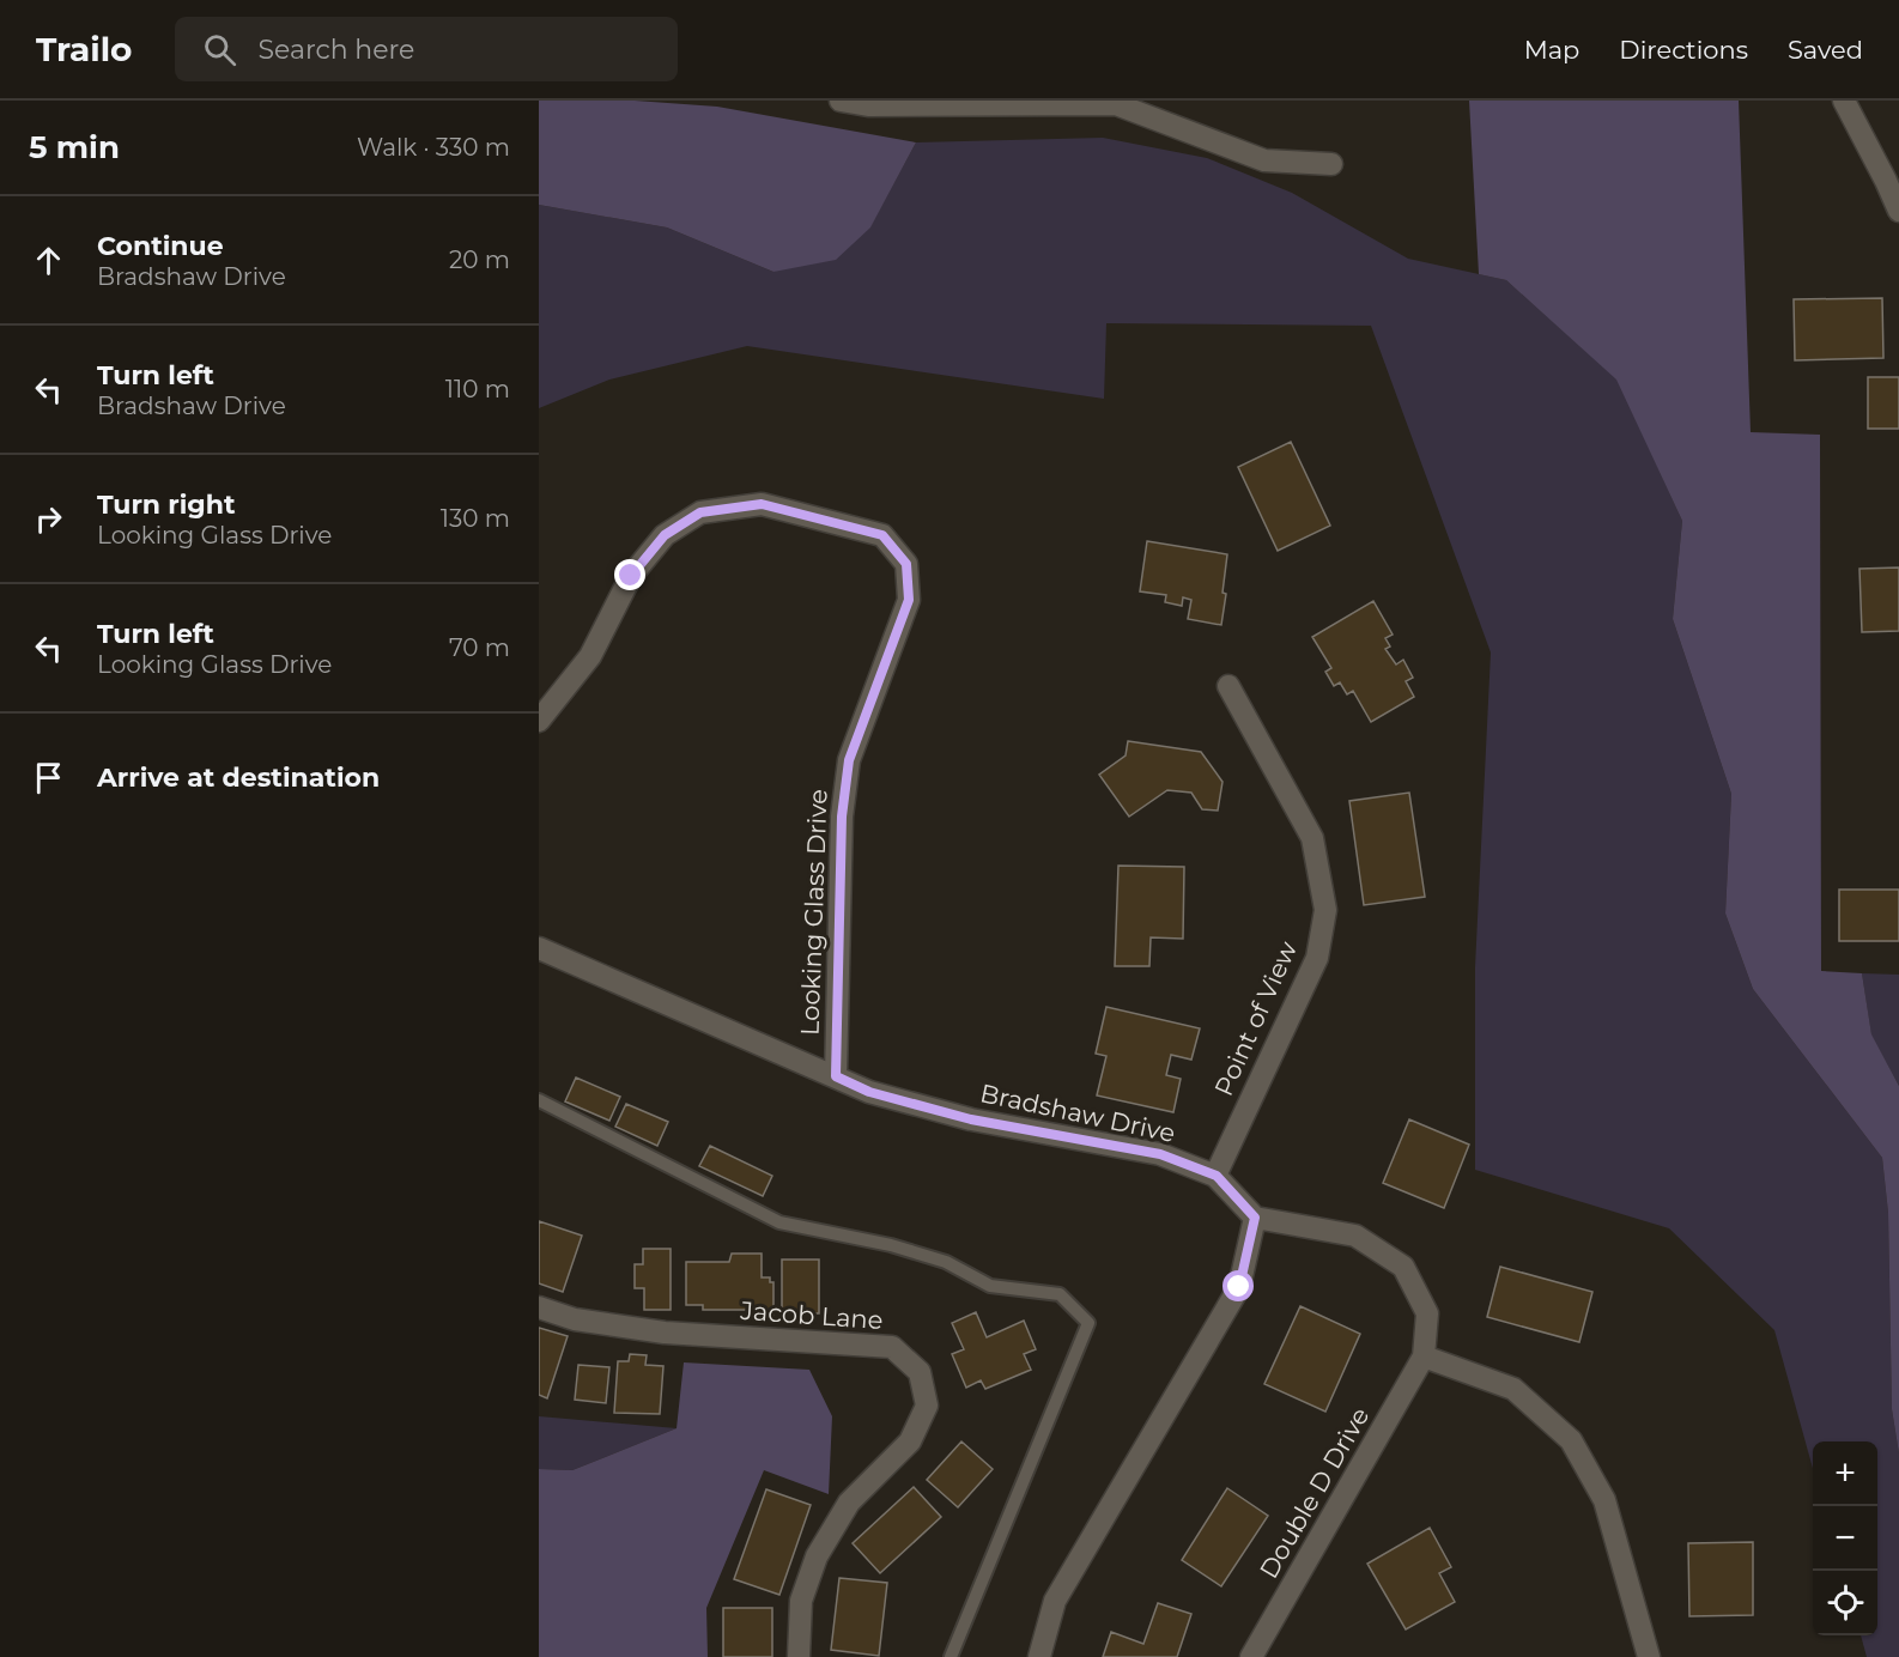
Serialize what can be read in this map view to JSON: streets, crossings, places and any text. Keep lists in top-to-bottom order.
{
  "streets": {
    "street": [
      "Looking Glass Drive",
      "Point of View",
      "Bradshaw Drive",
      "Jacob Lane",
      "Double D Drive"
    ]
  },
  "crossings": [
    ["Looking Glass Drive", "Bradshaw Drive"],
    ["Point of View", "Bradshaw Drive"]
  ],
  "page": {
    "header": "Trailo",
    "search": "Search here",
    "nav": ["Map", "Directions", "Saved"],
    "heading": ["5 min", "Walk · 330 m"],
    "list": [
      ["Continue", "Bradshaw Drive", "20 m"],
      ["Turn left", "Bradshaw Drive", "110 m"],
      ["Turn right", "Looking Glass Drive", "130 m"],
      ["Turn left", "Looking Glass Drive", "70 m"],
      "Arrive at destination"
    ],
    "map_buttons": ["+", "−"]
  }
}
